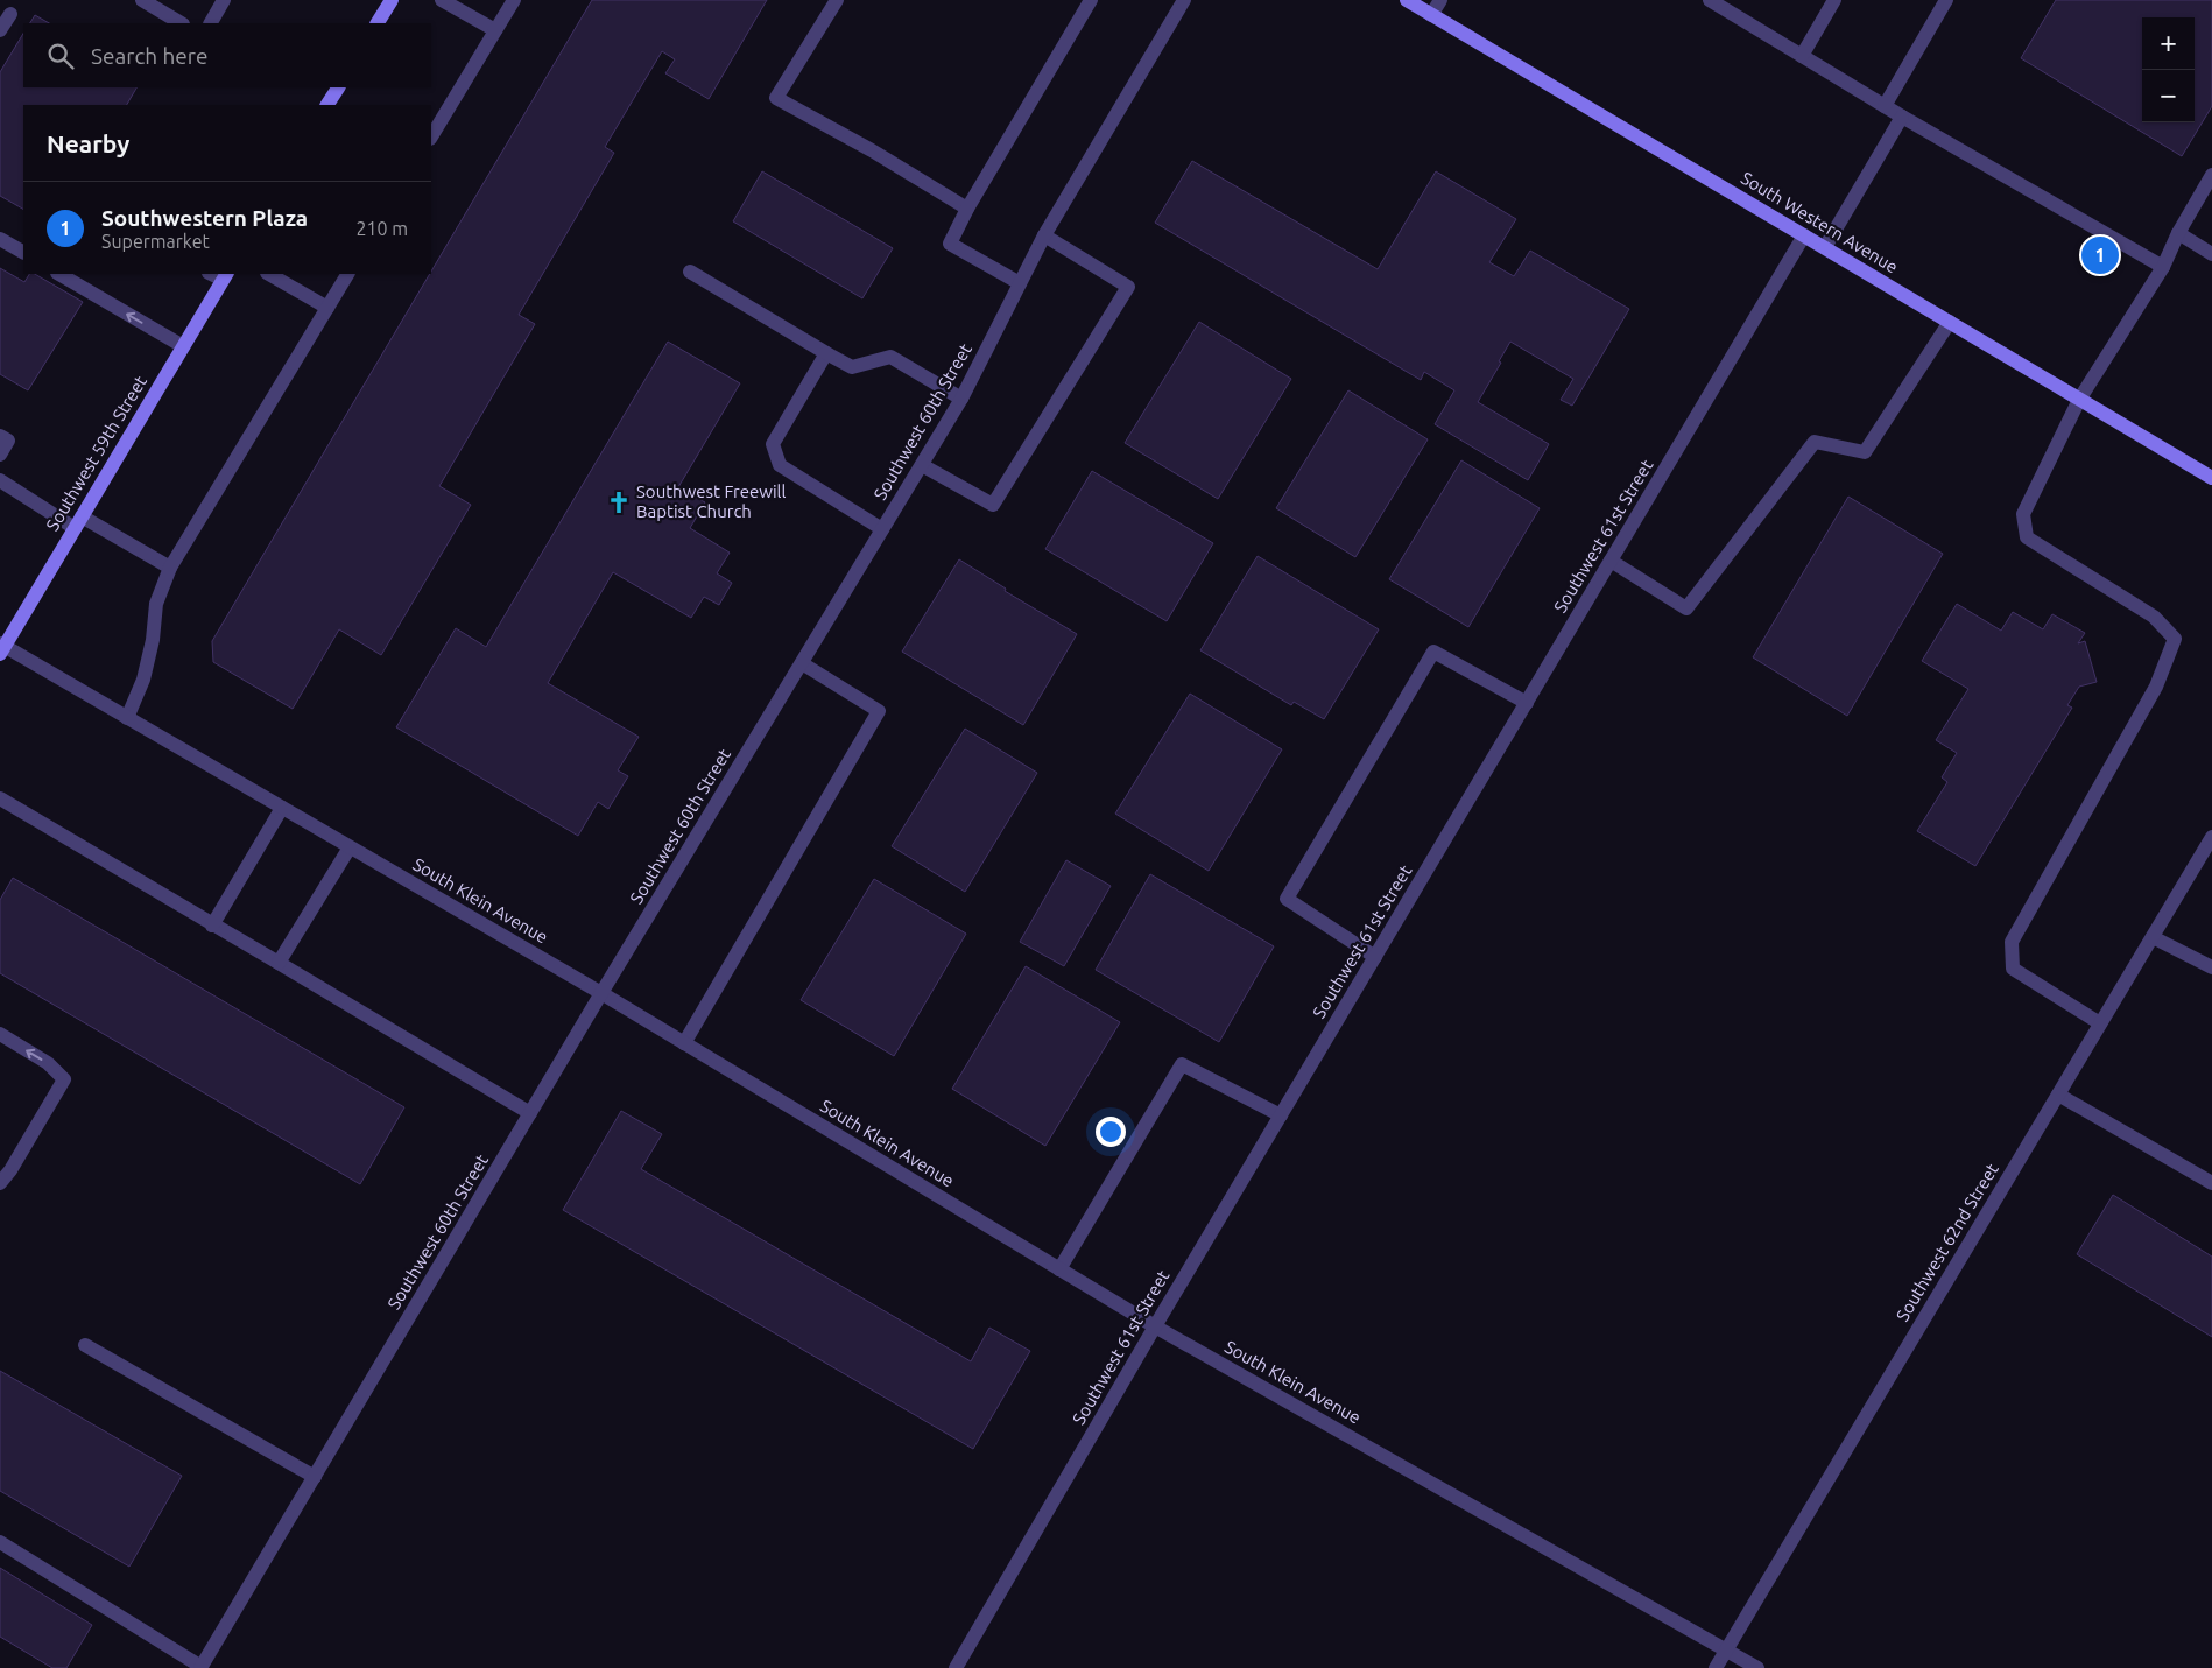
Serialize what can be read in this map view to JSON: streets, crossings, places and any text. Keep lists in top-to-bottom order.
{
  "streets": {
    "main road": ["South Western Avenue", "Southwest 59th Street"],
    "street": [
      "Southwest 60th Street",
      "Southwest 61st Street",
      "South Klein Avenue",
      "Southwest 62nd Street"
    ]
  },
  "crossings": [
    ["South Western Avenue", "Southwest 61st Street"],
    ["Southwest 60th Street", "South Klein Avenue"],
    ["Southwest 59th Street", "South Klein Avenue"],
    ["Southwest 61st Street", "South Klein Avenue"],
    ["South Klein Avenue", "Southwest 62nd Street"]
  ],
  "places": {
    "church": ["Southwest Freewill Baptist Church"]
  },
  "page": {
    "map_buttons": ["+", "−"],
    "search": "Search here",
    "heading": "Nearby",
    "list": [
      {
        "mark": "1",
        "name": "Southwestern Plaza",
        "note": "Supermarket",
        "value": "210 m"
      }
    ],
    "pins": "1"
  }
}
